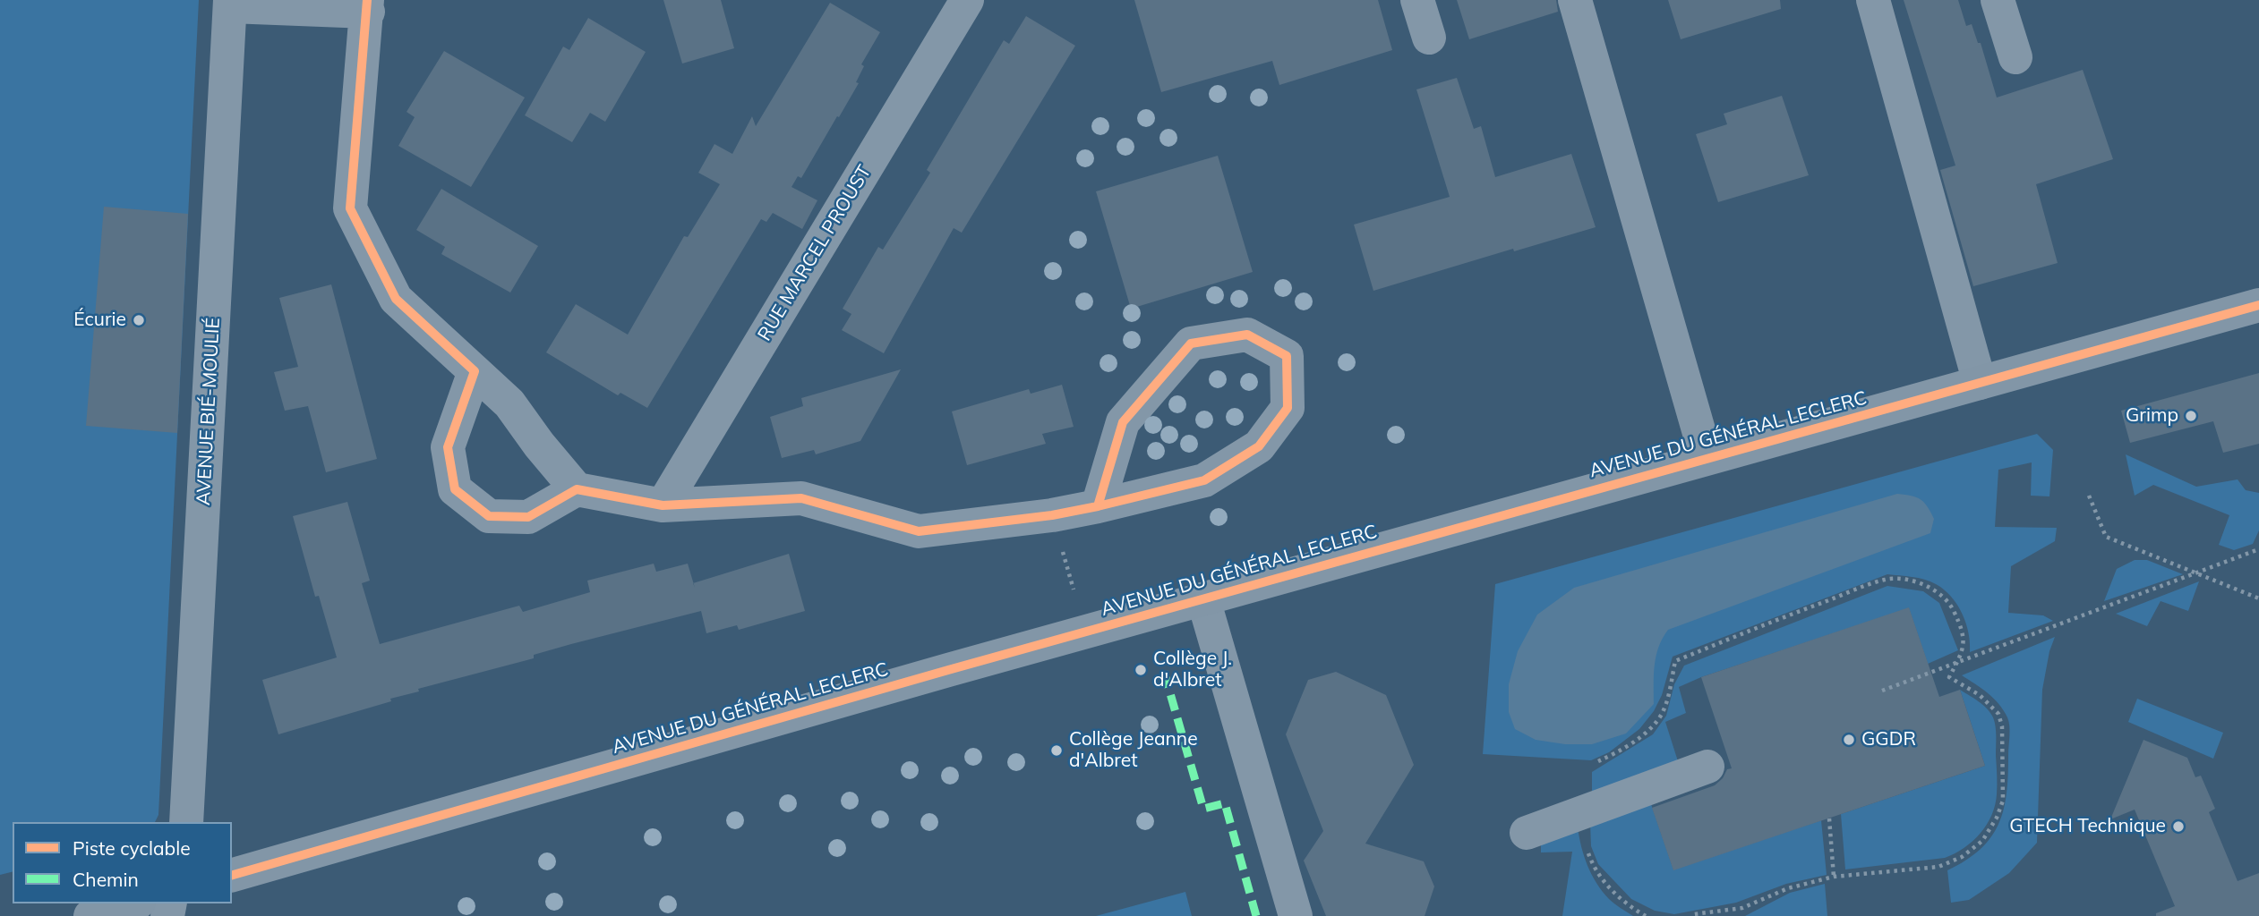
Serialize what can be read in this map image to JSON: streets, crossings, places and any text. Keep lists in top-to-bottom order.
{
  "streets": {
    "main road": ["AVENUE DU GÉNÉRAL LECLERC"],
    "street": ["RUE MARCEL PROUST", "AVENUE BIÉ-MOULIÉ"]
  },
  "places": [
    "Écurie",
    "Grimp",
    "Collège J. d'Albret",
    "GGDR",
    "Collège Jeanne d'Albret",
    "GTECH Technique"
  ],
  "legend": ["Piste cyclable", "Chemin"]
}
